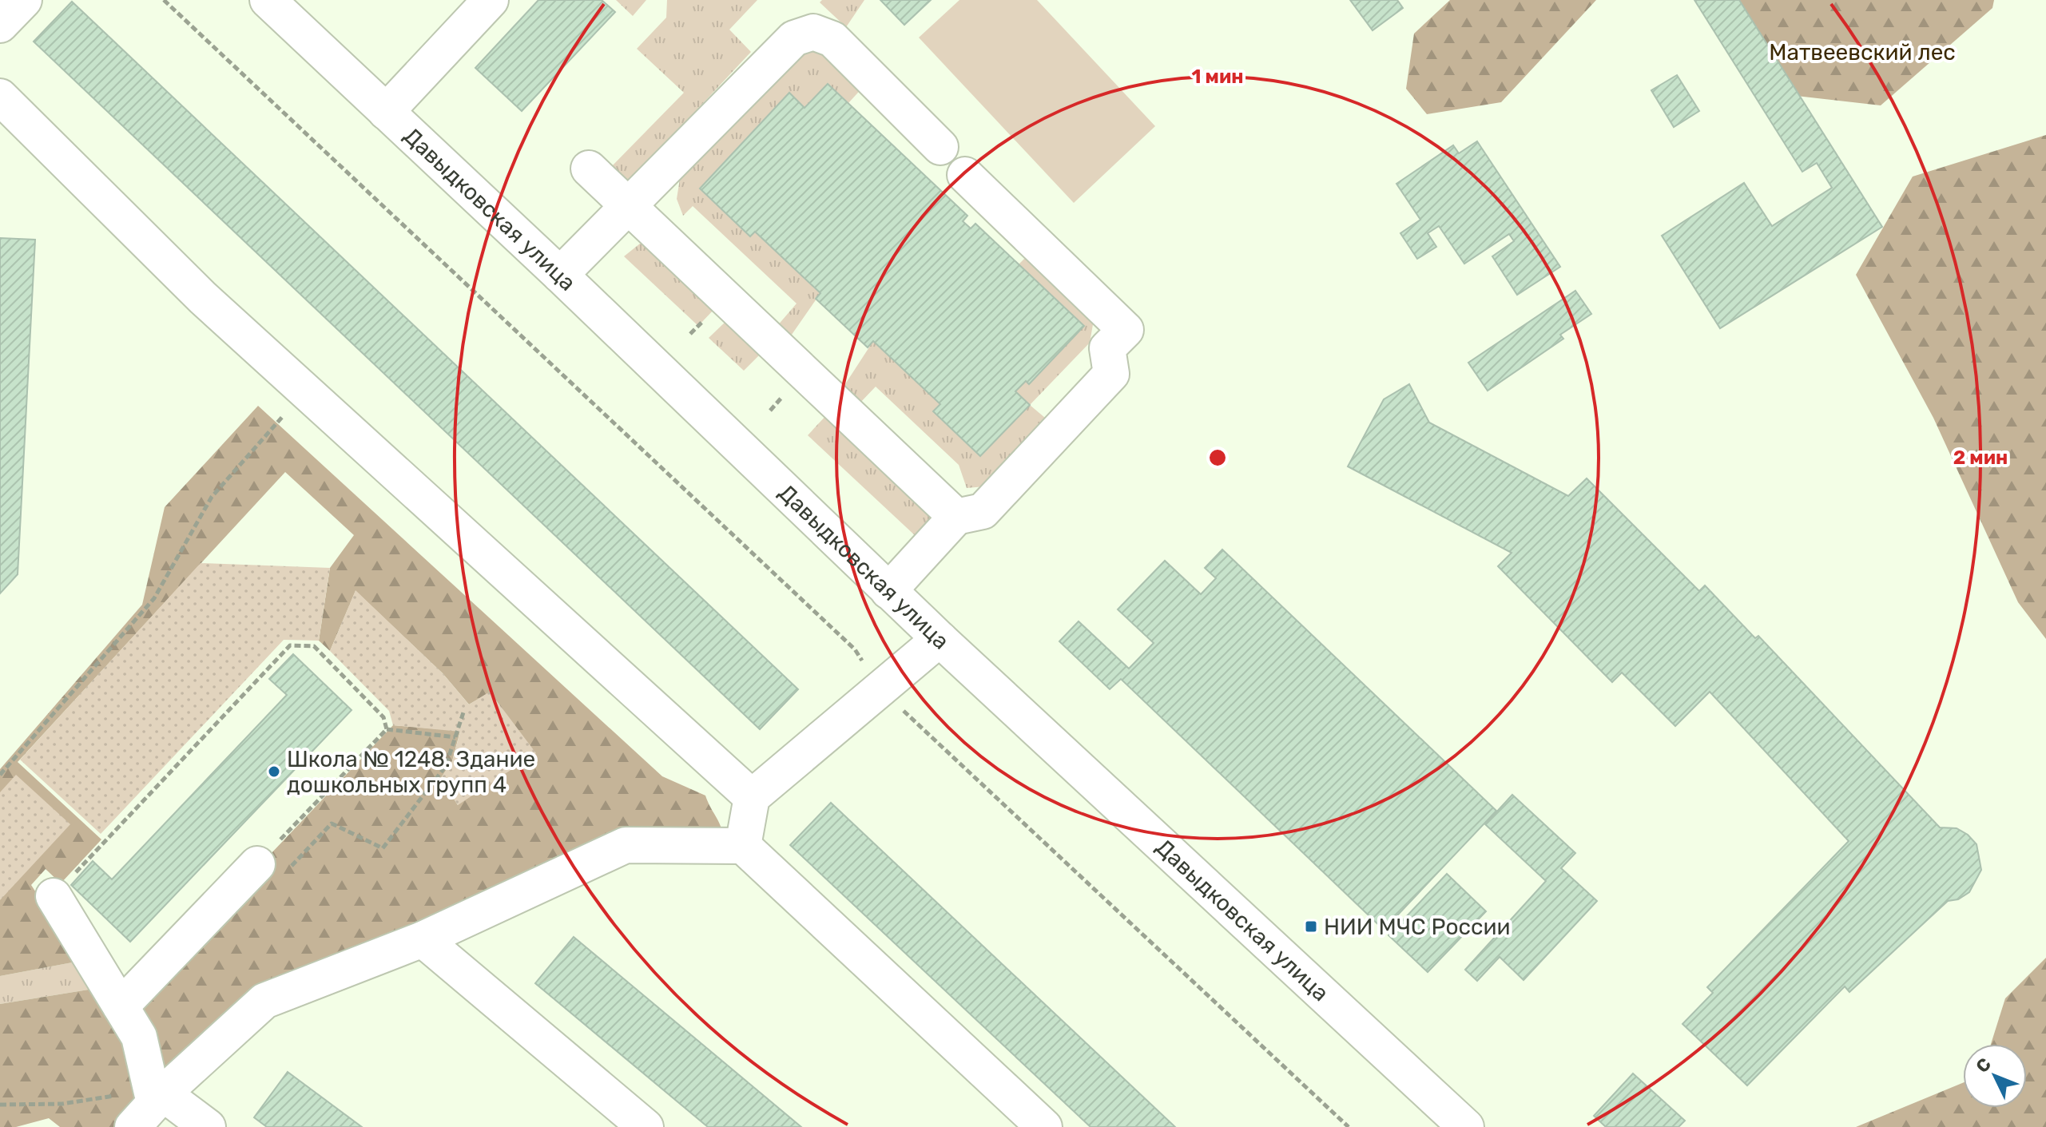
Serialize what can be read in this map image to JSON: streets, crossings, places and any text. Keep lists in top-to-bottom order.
{
  "streets": {
    "street": ["Давыдковская улица"]
  },
  "parks": ["Матвеевский лес"],
  "places": {
    "other": ["Школа № 1248. Здание дошкольных групп 4"],
    "transit": ["НИИ МЧС России"]
  },
  "north": "top left",
  "rings": ["1 мин", "2 мин"]
}
